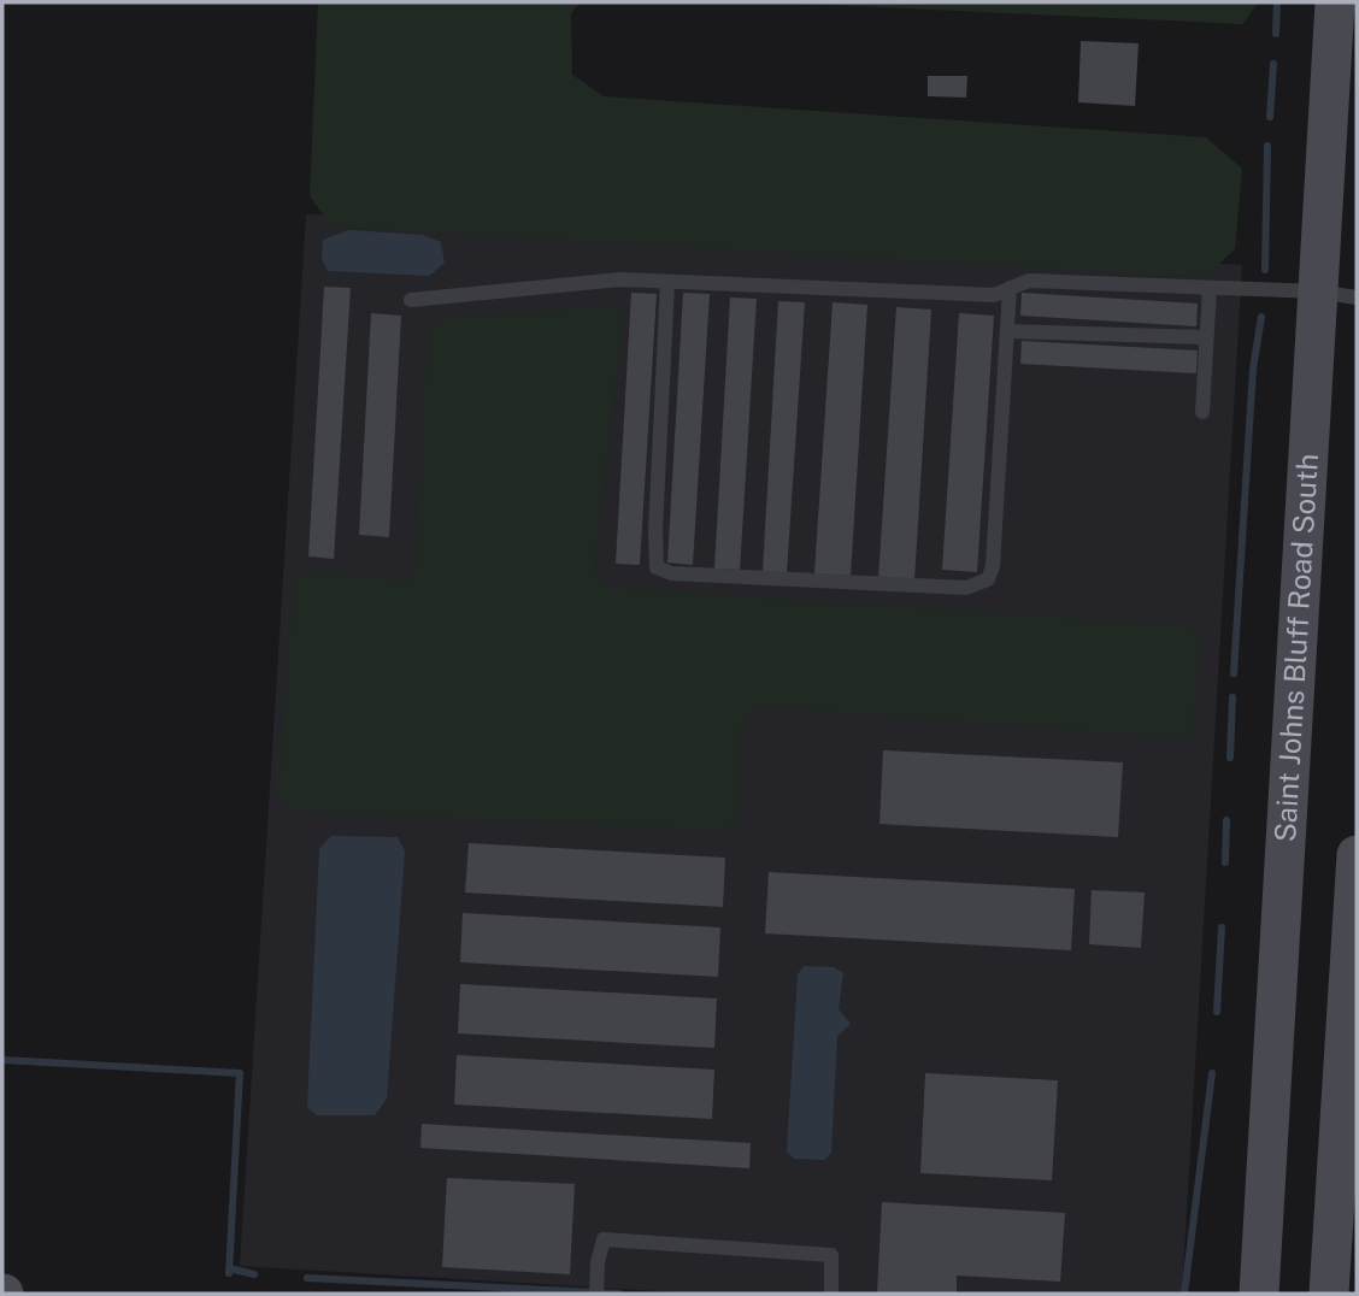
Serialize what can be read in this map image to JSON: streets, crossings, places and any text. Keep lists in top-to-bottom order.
{
  "streets": {
    "main road": ["Saint Johns Bluff Road South"]
  }
}
